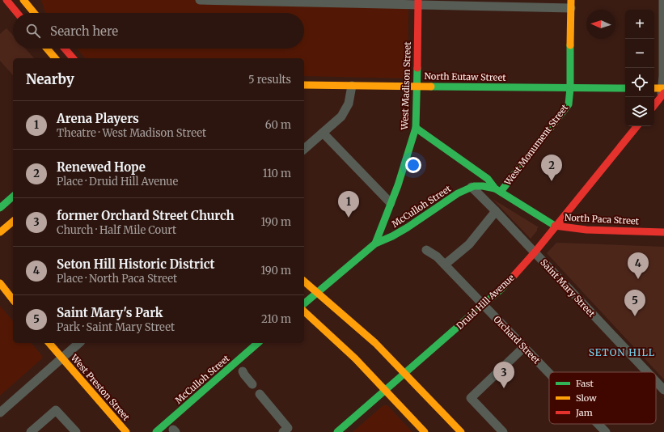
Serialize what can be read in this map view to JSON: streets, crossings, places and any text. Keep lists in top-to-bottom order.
{
  "streets": {
    "main road": [
      "North Eutaw Street",
      "West Madison Street",
      "West Monument Street",
      "McCulloh Street",
      "North Paca Street",
      "Druid Hill Avenue",
      "West Preston Street"
    ],
    "street": ["Saint Mary Street", "Orchard Street"]
  },
  "crossings": [
    ["North Eutaw Street", "West Madison Street"],
    ["North Eutaw Street", "West Monument Street"],
    ["West Madison Street", "McCulloh Street"],
    ["West Madison Street", "North Paca Street"],
    ["West Monument Street", "McCulloh Street"],
    ["West Monument Street", "North Paca Street"],
    ["McCulloh Street", "North Paca Street"],
    ["McCulloh Street", "Saint Mary Street"],
    ["North Paca Street", "Druid Hill Avenue"],
    ["Saint Mary Street", "Druid Hill Avenue"],
    ["Druid Hill Avenue", "Orchard Street"]
  ],
  "districts": ["SETON HILL"],
  "legend": ["Fast", "Slow", "Jam"],
  "north": "left",
  "page": {
    "map_buttons": ["+", "−"],
    "search": "Search here",
    "heading": ["Nearby", "5 results"],
    "list": [
      {
        "mark": "1",
        "name": "Arena Players",
        "note": "Theatre · West Madison Street",
        "value": "60 m"
      },
      {
        "mark": "2",
        "name": "Renewed Hope",
        "note": "Place · Druid Hill Avenue",
        "value": "110 m"
      },
      {
        "mark": "3",
        "name": "former Orchard Street Church",
        "note": "Church · Half Mile Court",
        "value": "190 m"
      },
      {
        "mark": "4",
        "name": "Seton Hill Historic District",
        "note": "Place · North Paca Street",
        "value": "190 m"
      },
      {
        "mark": "5",
        "name": "Saint Mary's Park",
        "note": "Park · Saint Mary Street",
        "value": "210 m"
      }
    ],
    "pins": [
      "2",
      "1",
      "4",
      "5",
      "3"
    ]
  }
}
